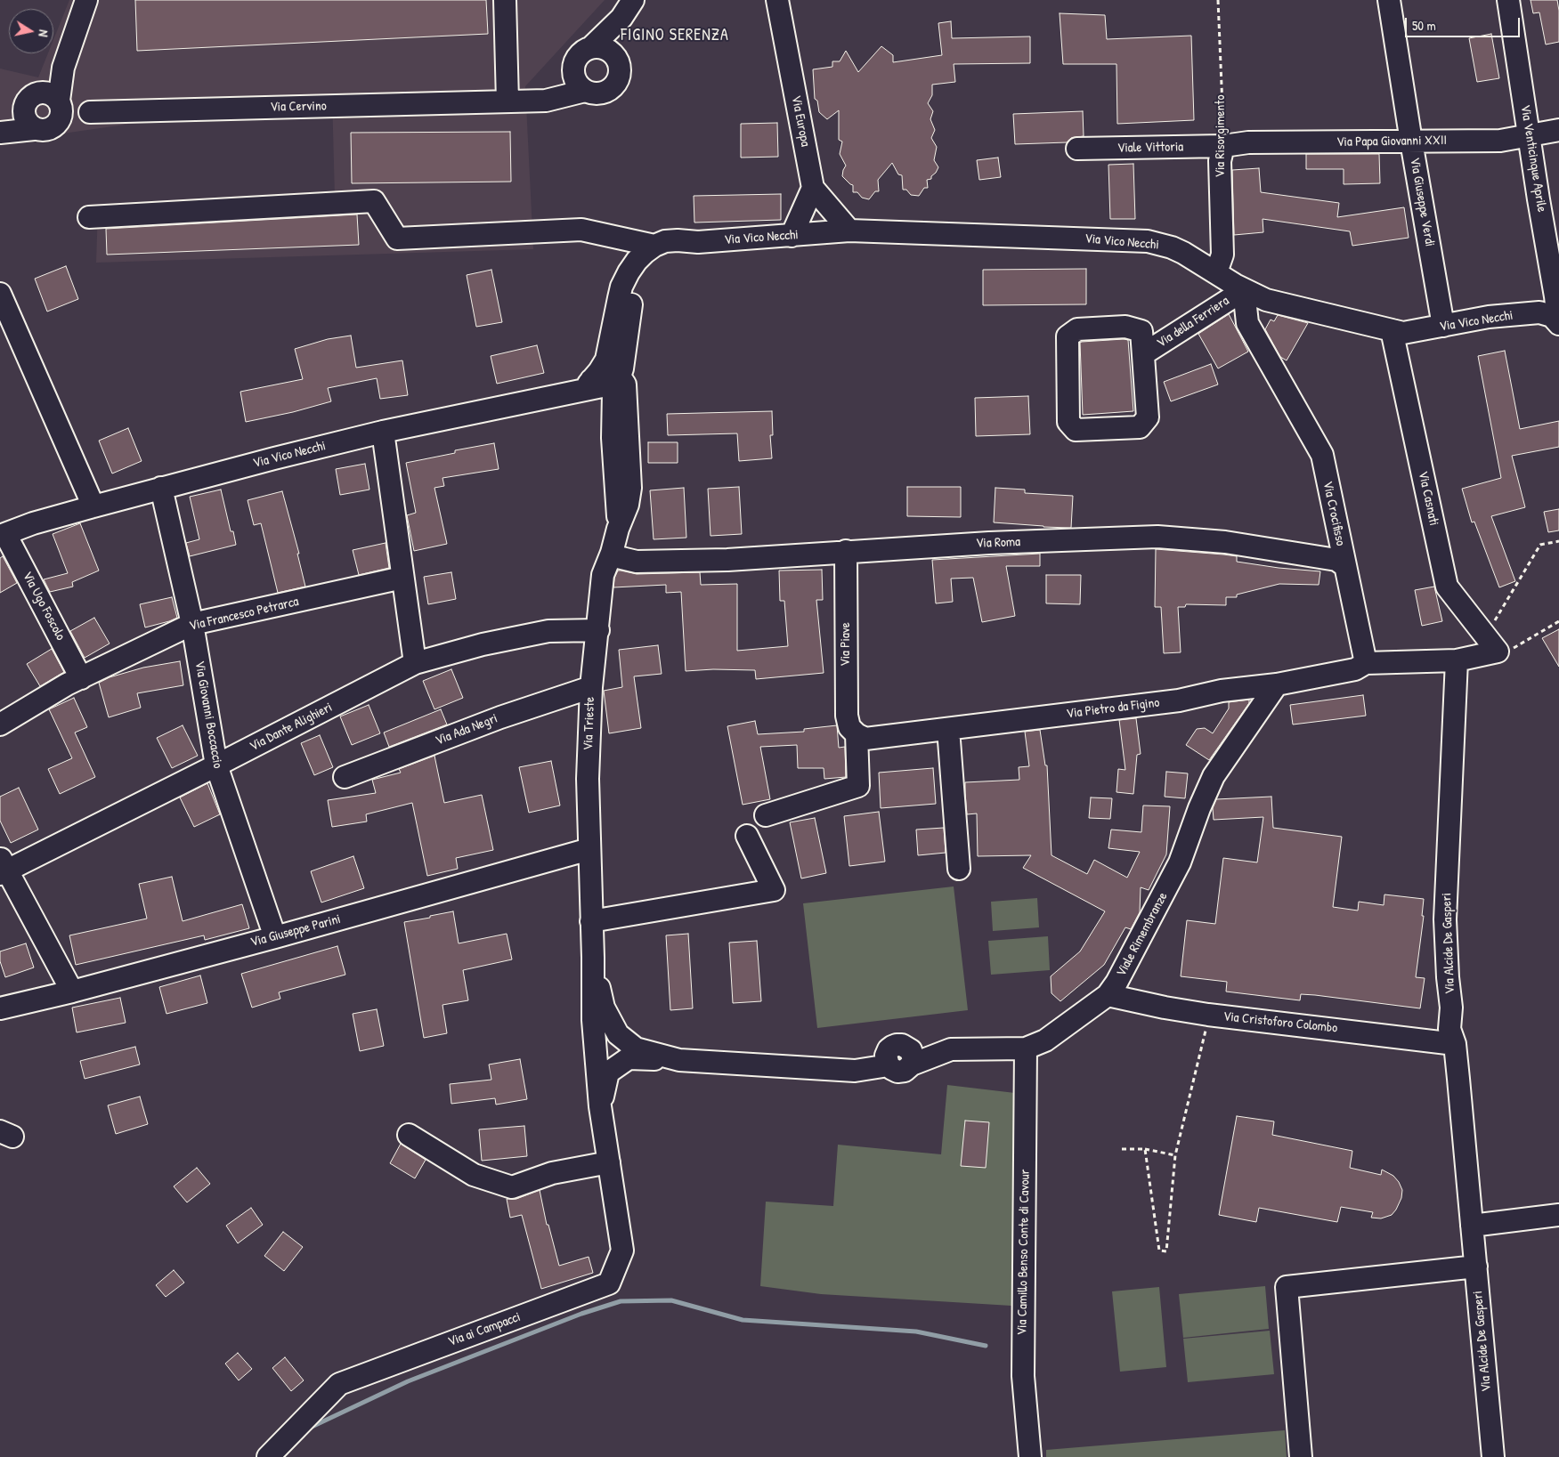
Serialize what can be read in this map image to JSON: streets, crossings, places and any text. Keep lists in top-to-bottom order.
{
  "streets": {
    "street": [
      "Via Cervino",
      "Via Europa",
      "Via Risorgimento",
      "Via Papa Giovanni XXII",
      "Viale Vittoria",
      "Via Venticinque Aprile",
      "Via Giuseppe Verdi",
      "Via Vico Necchi",
      "Via della Ferriera",
      "Via Casnati",
      "Via Crocifisso",
      "Via Roma",
      "Via Ugo Foscolo",
      "Via Francesco Petrarca",
      "Via Piave",
      "Via Pietro da Figino",
      "Via Giovanni Boccaccio",
      "Via Trieste",
      "Via Dante Alighieri",
      "Via Ada Negri",
      "Via Giuseppe Parini",
      "Viale Rimembranze",
      "Via Alcide De Gasperi",
      "Via Cristoforo Colombo",
      "Via Camillo Benso Conte di Cavour",
      "Via ai Campacci"
    ]
  },
  "crossings": [
    ["Via Europa", "Via Vico Necchi"],
    ["Via Risorgimento", "Via Papa Giovanni XXII"],
    ["Via Risorgimento", "Viale Vittoria"],
    ["Via Risorgimento", "Via Vico Necchi"],
    ["Via Papa Giovanni XXII", "Viale Vittoria"],
    ["Via Papa Giovanni XXII", "Via Venticinque Aprile"],
    ["Via Papa Giovanni XXII", "Via Giuseppe Verdi"],
    ["Via Venticinque Aprile", "Via Vico Necchi"],
    ["Via Giuseppe Verdi", "Via Vico Necchi"],
    ["Via Vico Necchi", "Via della Ferriera"],
    ["Via Vico Necchi", "Via Casnati"],
    ["Via Vico Necchi", "Via Crocifisso"],
    ["Via Vico Necchi", "Via Ugo Foscolo"],
    ["Via Vico Necchi", "Via Giovanni Boccaccio"],
    ["Via Vico Necchi", "Via Trieste"],
    ["Via della Ferriera", "Via Crocifisso"],
    ["Via Crocifisso", "Via Roma"],
    ["Via Crocifisso", "Via Pietro da Figino"],
    ["Via Roma", "Via Piave"],
    ["Via Roma", "Via Trieste"],
    ["Via Ugo Foscolo", "Via Francesco Petrarca"],
    ["Via Francesco Petrarca", "Via Giovanni Boccaccio"],
    ["Via Pietro da Figino", "Viale Rimembranze"],
    ["Via Giovanni Boccaccio", "Via Dante Alighieri"],
    ["Via Giovanni Boccaccio", "Via Giuseppe Parini"],
    ["Via Trieste", "Via Dante Alighieri"],
    ["Via Trieste", "Via Ada Negri"],
    ["Via Trieste", "Via Giuseppe Parini"],
    ["Via Trieste", "Via ai Campacci"],
    ["Viale Rimembranze", "Via Cristoforo Colombo"],
    ["Viale Rimembranze", "Via Camillo Benso Conte di Cavour"],
    ["Via Alcide De Gasperi", "Via Cristoforo Colombo"]
  ],
  "districts": ["FIGINO SERENZA"],
  "scale_bar": "50 m",
  "north": "right"
}
